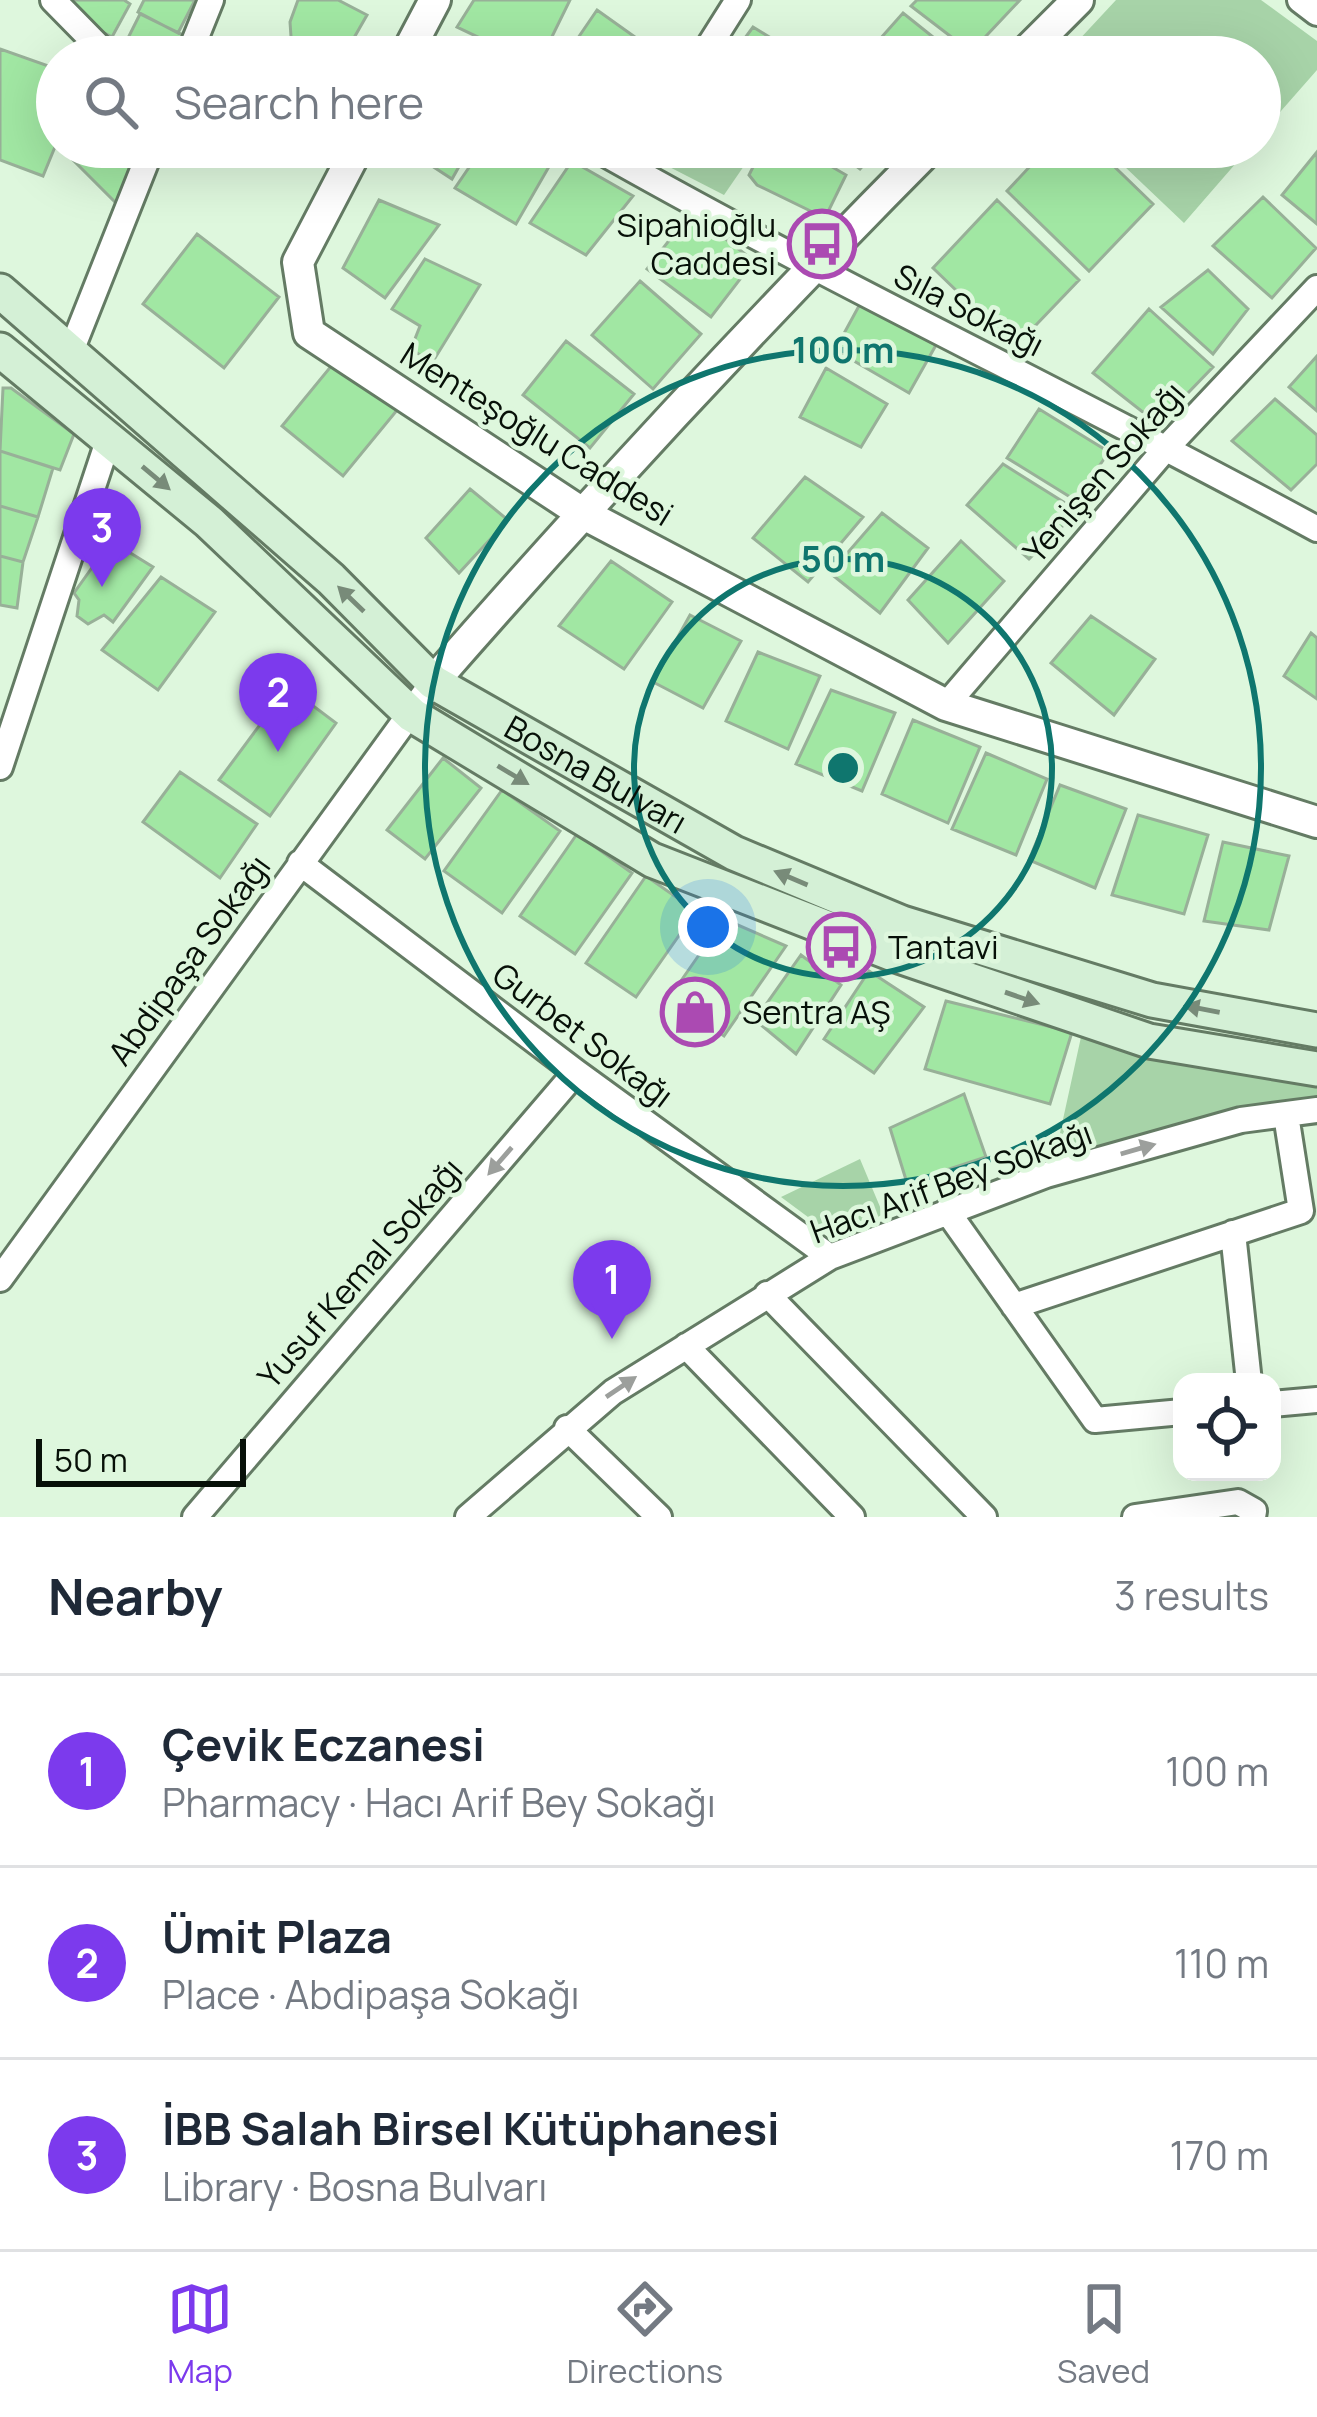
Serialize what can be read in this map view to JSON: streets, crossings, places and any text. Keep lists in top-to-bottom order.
{
  "streets": {
    "main road": ["Bosna Bulvarı"],
    "street": [
      "Sıla Sokağı",
      "Menteşoğlu Caddesi",
      "Yenişen Sokağı",
      "Abdipaşa Sokağı",
      "Gurbet Sokağı",
      "Hacı Arif Bey Sokağı",
      "Yusuf Kemal Sokağı"
    ]
  },
  "crossings": [
    ["Sıla Sokağı", "Yenişen Sokağı"],
    ["Menteşoğlu Caddesi", "Yenişen Sokağı"],
    ["Bosna Bulvarı", "Abdipaşa Sokağı"],
    ["Abdipaşa Sokağı", "Gurbet Sokağı"],
    ["Gurbet Sokağı", "Hacı Arif Bey Sokağı"],
    ["Gurbet Sokağı", "Yusuf Kemal Sokağı"]
  ],
  "one_way": ["Yusuf Kemal Sokağı"],
  "places": {
    "bus stop": ["Sipahioğlu Caddesi", "Tantavi"],
    "shop": ["Sentra AŞ"]
  },
  "scale_bar": "50 m",
  "page": {
    "search": "Search here",
    "pins": ["3", "2", "1"],
    "scale": "50 m",
    "heading": ["Nearby", "3 results"],
    "list": [
      {
        "mark": "1",
        "name": "Çevik Eczanesi",
        "note": "Pharmacy · Hacı Arif Bey Sokağı",
        "value": "100 m"
      },
      {
        "mark": "2",
        "name": "Ümit Plaza",
        "note": "Place · Abdipaşa Sokağı",
        "value": "110 m"
      },
      {
        "mark": "3",
        "name": "İBB Salah Birsel Kütüphanesi",
        "note": "Library · Bosna Bulvarı",
        "value": "170 m"
      }
    ],
    "nav": ["Map", "Directions", "Saved"]
  },
  "rings": ["100 m", "50 m"]
}
